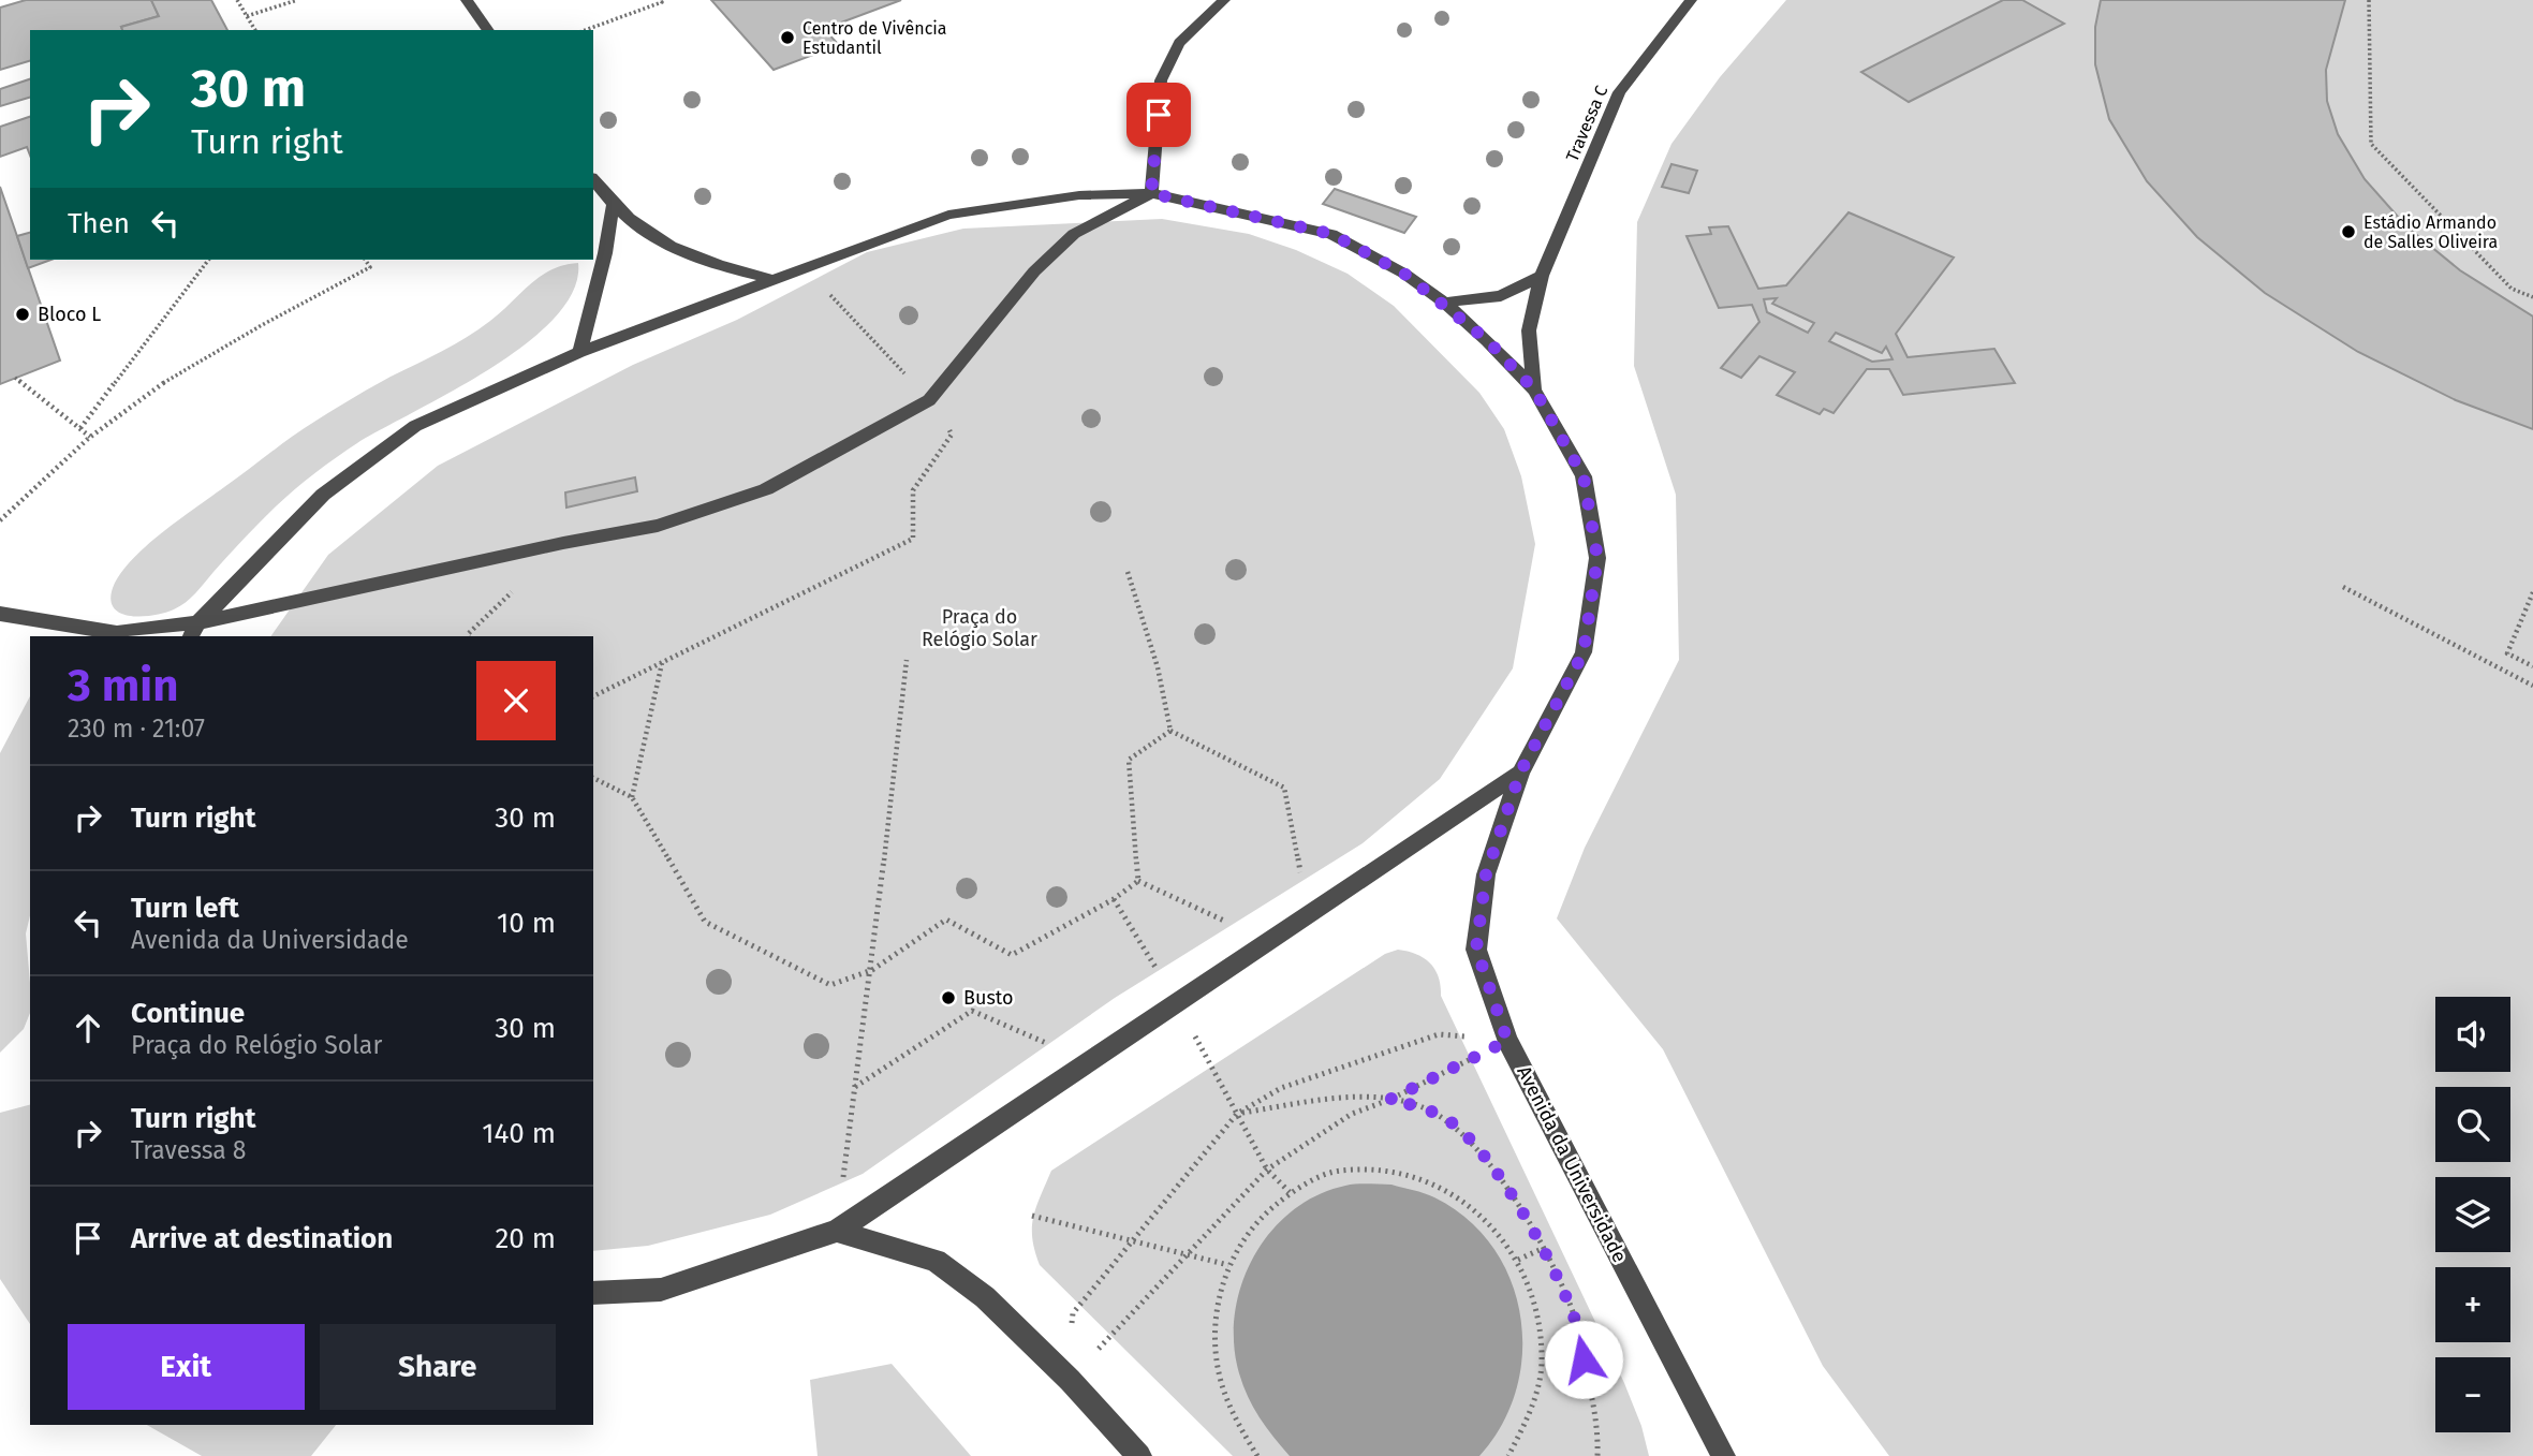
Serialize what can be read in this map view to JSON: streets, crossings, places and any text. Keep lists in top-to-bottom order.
{
  "streets": {
    "street": ["Travessa C", "Avenida da Universidade"]
  },
  "parks": ["Praça do Relógio Solar"],
  "places": [
    "Centro de Vivência Estudantil",
    "Estádio Armando de Salles Oliveira",
    "Bloco L",
    "Busto"
  ],
  "page": {
    "turn": ["30 m", "Turn right"],
    "then": "Then",
    "heading": ["3 min", "230 m · 21:07"],
    "list": [
      {
        "name": "Turn right",
        "value": "30 m"
      },
      {
        "name": "Turn left",
        "note": "Avenida da Universidade",
        "value": "10 m"
      },
      {
        "name": "Continue",
        "note": "Praça do Relógio Solar",
        "value": "30 m"
      },
      {
        "name": "Turn right",
        "note": "Travessa 8",
        "value": "140 m"
      },
      {
        "name": "Arrive at destination",
        "value": "20 m"
      }
    ],
    "map_buttons": ["+", "−"],
    "buttons": ["Exit", "Share"]
  }
}
